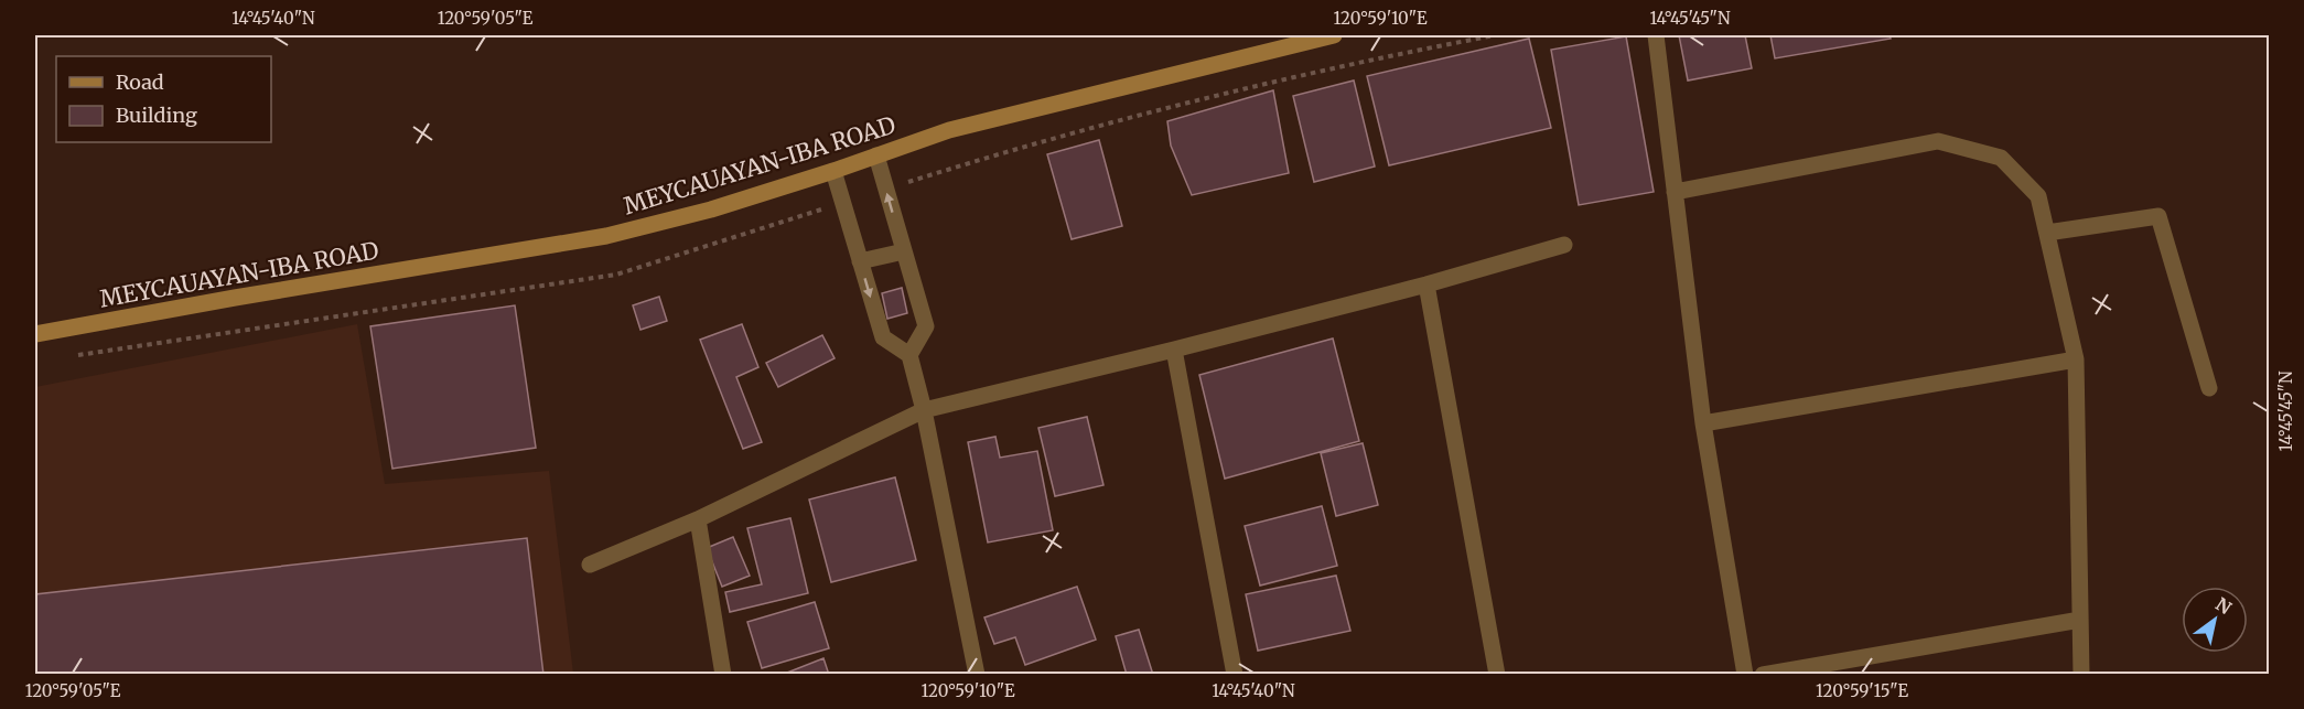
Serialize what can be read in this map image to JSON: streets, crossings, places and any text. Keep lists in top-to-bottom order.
{
  "streets": {
    "main road": ["MEYCAUAYAN-IBA ROAD"]
  },
  "legend": ["Road", "Building"],
  "north": "top right",
  "coordinates": [
    "14°45'40\"N",
    "120°59'05\"E",
    "120°59'10\"E",
    "14°45'45\"N",
    "120°59'15\"E"
  ]
}
